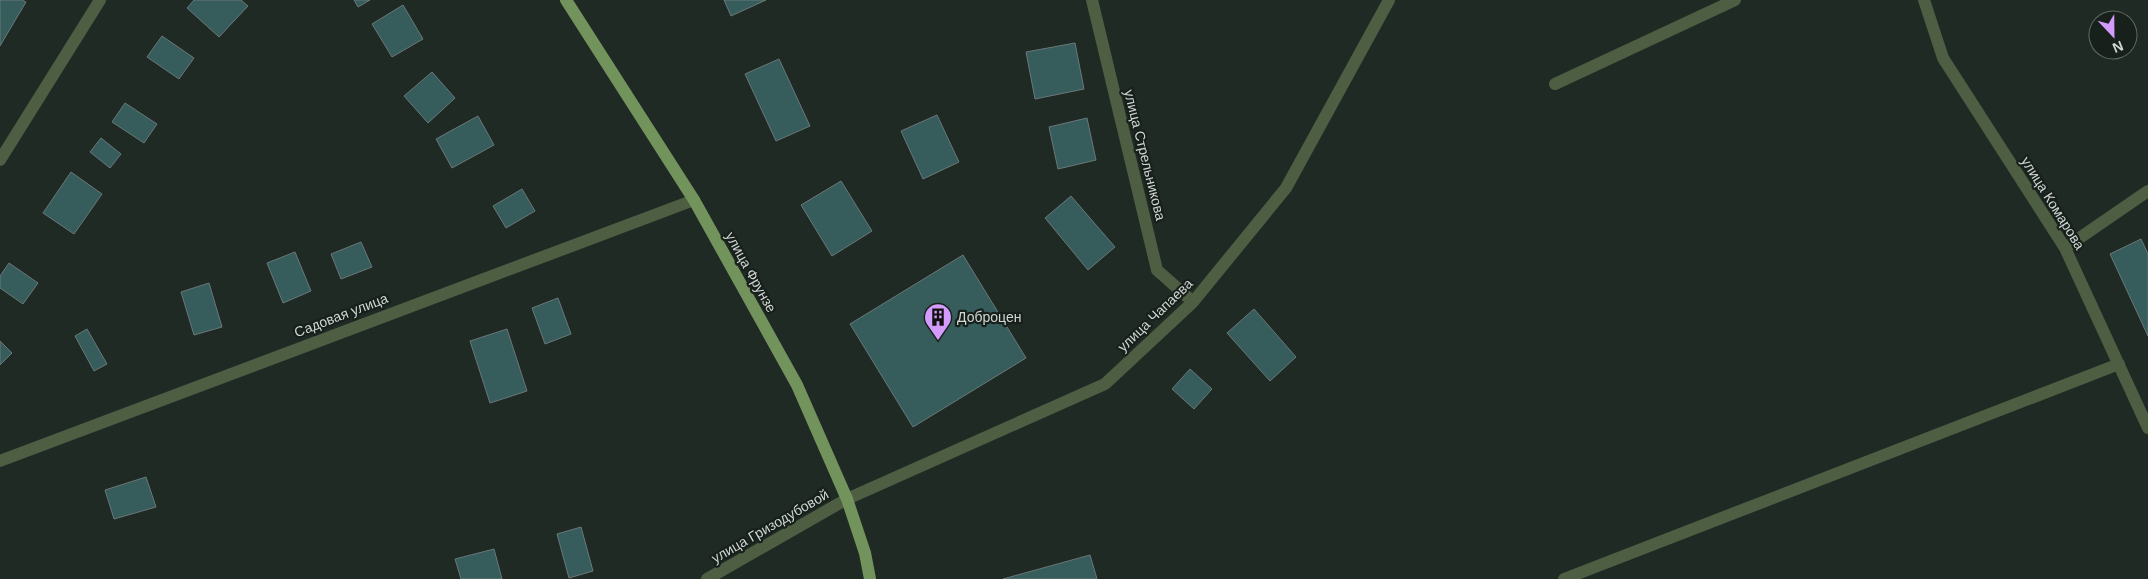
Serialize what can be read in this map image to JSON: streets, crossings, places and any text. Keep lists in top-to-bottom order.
{
  "streets": {
    "main road": ["улица Фрунзе"],
    "street": [
      "улица Стрельникова",
      "улица Комарова",
      "Садовая улица",
      "улица Чапаева",
      "улица Гризодубовой"
    ]
  },
  "crossings": [
    ["улица Стрельникова", "улица Чапаева"],
    ["улица Фрунзе", "Садовая улица"],
    ["улица Фрунзе", "улица Чапаева"],
    ["улица Фрунзе", "улица Гризодубовой"],
    ["улица Чапаева", "улица Гризодубовой"]
  ],
  "places": {
    "building": ["Доброцен"]
  },
  "north": "bottom"
}
